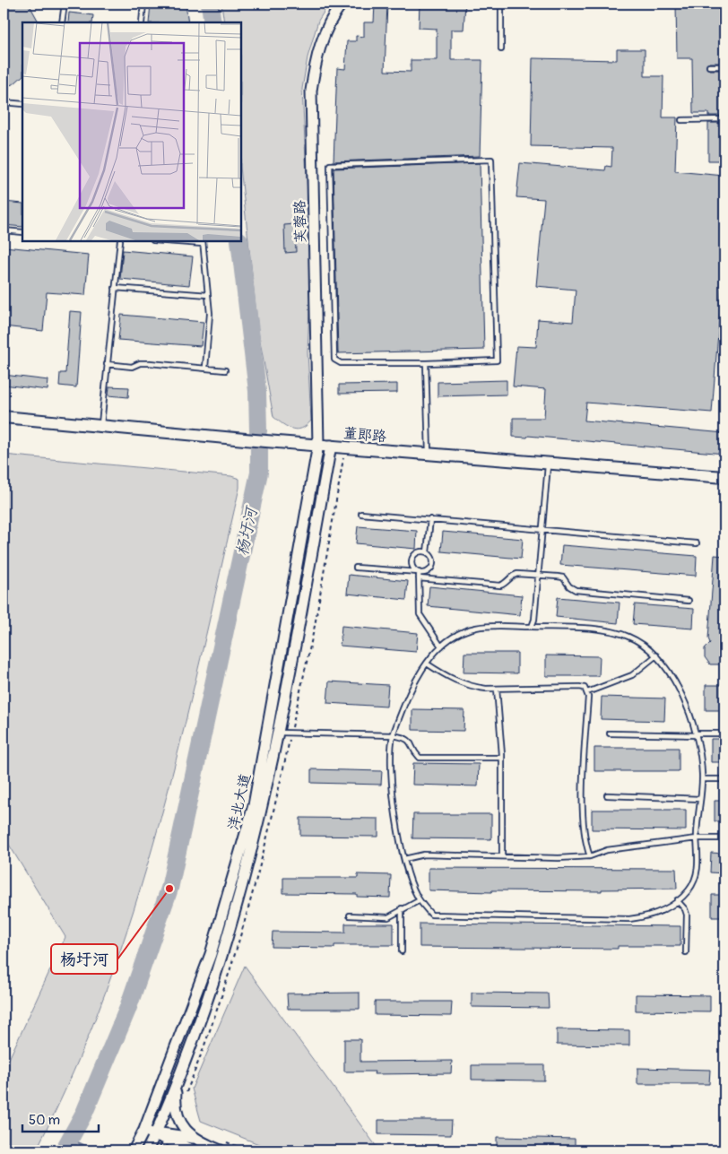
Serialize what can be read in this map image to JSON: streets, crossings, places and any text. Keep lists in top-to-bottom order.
{
  "streets": {
    "main road": ["董郎路"],
    "street": ["芙蓉路", "洋北大道"]
  },
  "crossings": [
    ["芙蓉路", "董郎路"],
    ["芙蓉路", "洋北大道"],
    ["董郎路", "洋北大道"]
  ],
  "water": ["杨圩河"],
  "places": ["杨圩河"],
  "scale_bar": "50 m"
}
